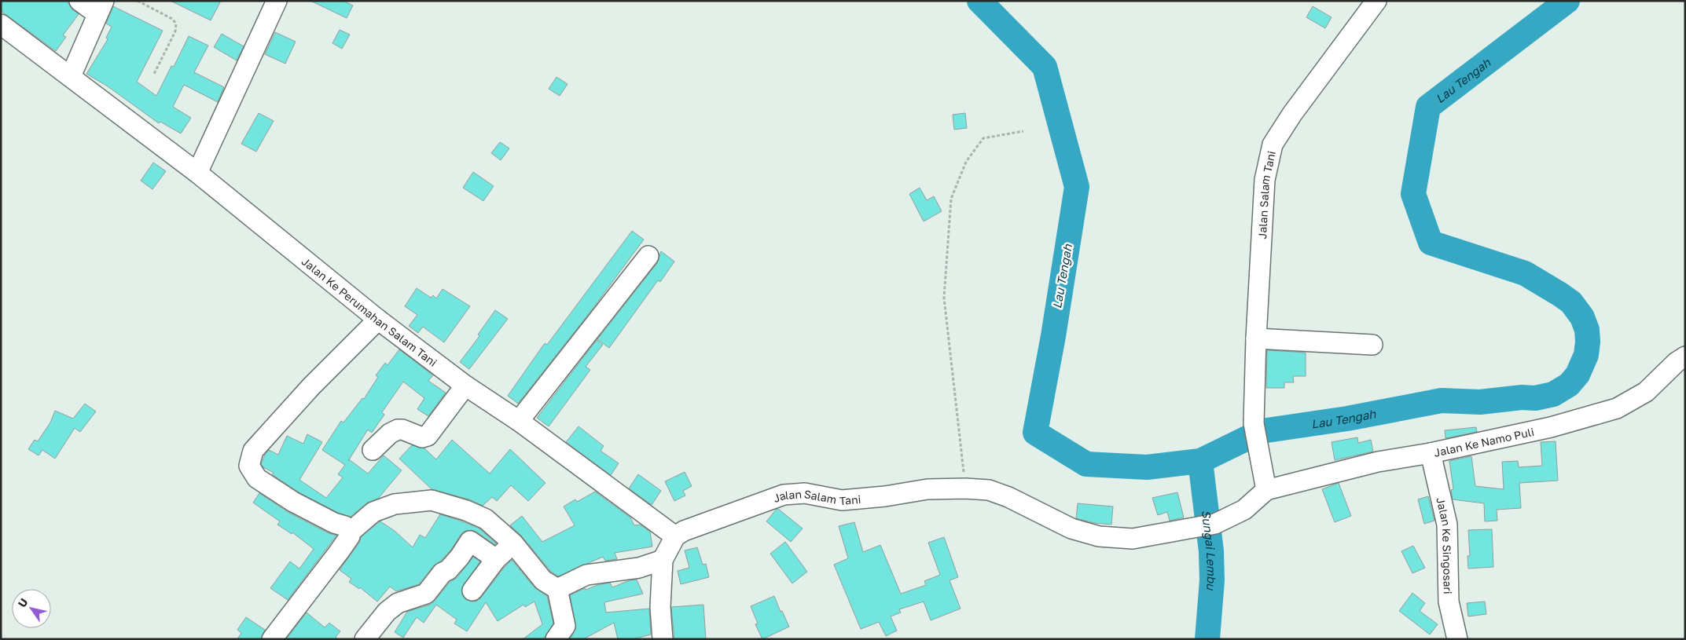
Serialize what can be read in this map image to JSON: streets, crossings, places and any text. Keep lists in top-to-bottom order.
{
  "streets": {
    "street": [
      "Jalan Salam Tani",
      "Jalan Ke Perumahan Salam Tani",
      "Jalan Ke Namo Puli",
      "Jalan Ke Singosari"
    ]
  },
  "crossings": [
    ["Jalan Salam Tani", "Jalan Ke Perumahan Salam Tani"],
    ["Jalan Salam Tani", "Jalan Ke Namo Puli"],
    ["Jalan Ke Namo Puli", "Jalan Ke Singosari"]
  ],
  "water": ["Lau Tengah", "Sungai Lembu"],
  "north": "top left"
}
